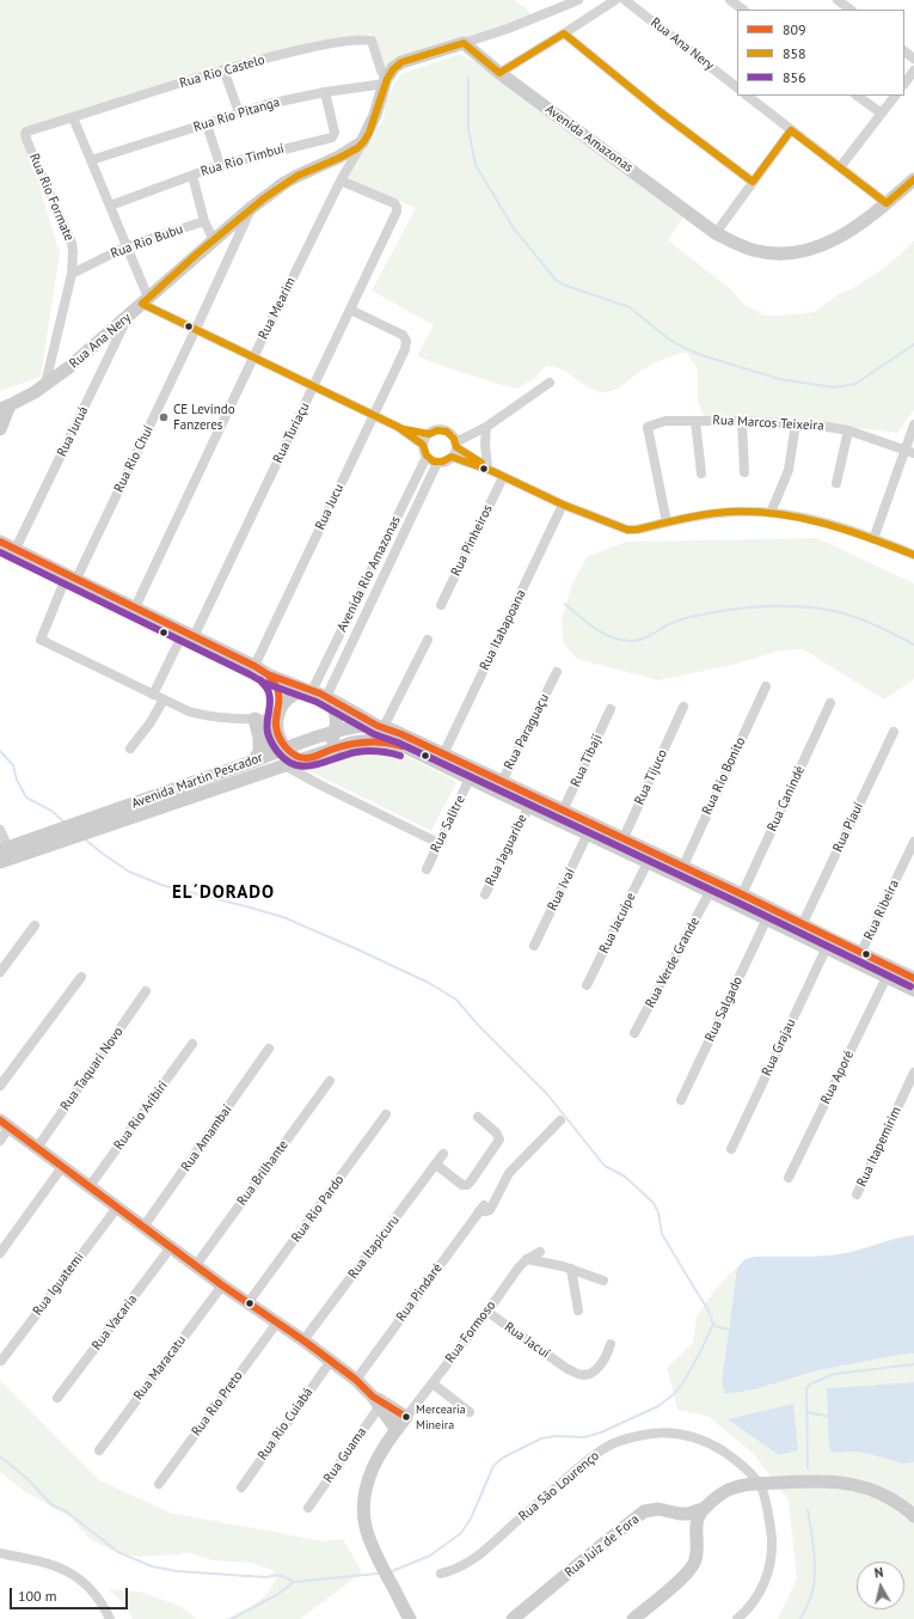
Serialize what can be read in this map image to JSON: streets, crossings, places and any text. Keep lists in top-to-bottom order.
{
  "streets": {
    "street": [
      "Rua Ana Nery",
      "Rua Rio Castelo",
      "Rua Rio Pitanga",
      "Avenida Amazonas",
      "Rua Rio Timbuí",
      "Rua Rio Formate",
      "Rua Rio Bubu",
      "Rua Mearim",
      "Rua Marcos Teixeira",
      "Rua Juruá",
      "Rua Turiaçu",
      "Rua Rio Chuí",
      "Rua Jucu",
      "Rua Pinheiros",
      "Avenida Rio Amazonas",
      "Rua Itabapoana",
      "Rua Paraguaçu",
      "Rua Tibaji",
      "Rua Rio Bonito",
      "Rua Tijuco",
      "Avenida Martin Pescador",
      "Rua Canindé",
      "Rua Salitre",
      "Rua Piauí",
      "Rua Jaguaribe",
      "Rua Ivaí",
      "Rua Ribeira",
      "Rua Jacuípe",
      "Rua Verde Grande",
      "Rua Salgado",
      "Rua Grajau",
      "Rua Taquari Novo",
      "Rua Aporé",
      "Rua Rio Aribiri",
      "Rua Amambaí",
      "Rua Itapemirim",
      "Rua Brilhante",
      "Rua Rio Pardo",
      "Rua Itapicuru",
      "Rua Iguatemi",
      "Rua Pindaré",
      "Rua Vacaria",
      "Rua Formoso",
      "Rua Jacuí",
      "Rua Maracatu",
      "Rua Rio Preto",
      "Rua Rio Cuiabá",
      "Rua Guama",
      "Rua São Lourenço",
      "Rua Juiz de Fora"
    ]
  },
  "crossings": [
    ["Rua Ana Nery", "Rua Mearim"],
    ["Rua Ana Nery", "Rua Juruá"],
    ["Rua Ana Nery", "Rua Rio Chuí"],
    ["Rua Rio Castelo", "Rua Rio Pitanga"],
    ["Rua Rio Castelo", "Rua Rio Formate"],
    ["Rua Rio Pitanga", "Rua Rio Timbuí"],
    ["Rua Rio Formate", "Rua Rio Bubu"],
    ["Rua Mearim", "Rua Turiaçu"],
    ["Rua Turiaçu", "Rua Rio Chuí"],
    ["Rua Turiaçu", "Rua Jucu"],
    ["Avenida Rio Amazonas", "Avenida Martin Pescador"],
    ["Rua Itabapoana", "Avenida Martin Pescador"],
    ["Rua Paraguaçu", "Avenida Martin Pescador"],
    ["Rua Tibaji", "Avenida Martin Pescador"],
    ["Rua Rio Bonito", "Avenida Martin Pescador"],
    ["Rua Tijuco", "Avenida Martin Pescador"],
    ["Avenida Martin Pescador", "Rua Canindé"],
    ["Avenida Martin Pescador", "Rua Salitre"],
    ["Avenida Martin Pescador", "Rua Piauí"],
    ["Avenida Martin Pescador", "Rua Jaguaribe"],
    ["Avenida Martin Pescador", "Rua Ivaí"],
    ["Avenida Martin Pescador", "Rua Ribeira"],
    ["Avenida Martin Pescador", "Rua Jacuípe"],
    ["Avenida Martin Pescador", "Rua Verde Grande"],
    ["Avenida Martin Pescador", "Rua Salgado"],
    ["Avenida Martin Pescador", "Rua Grajau"],
    ["Avenida Martin Pescador", "Rua Aporé"],
    ["Rua Formoso", "Rua Jacuí"]
  ],
  "districts": ["EL´DORADO"],
  "places": ["CE Levindo Fanzeres", "Mercearia Mineira"],
  "lines": ["transit line 858", "transit line 809", "transit line 856"],
  "legend": ["809", "858", "856"],
  "scale_bar": "100 m",
  "north": "top"
}
